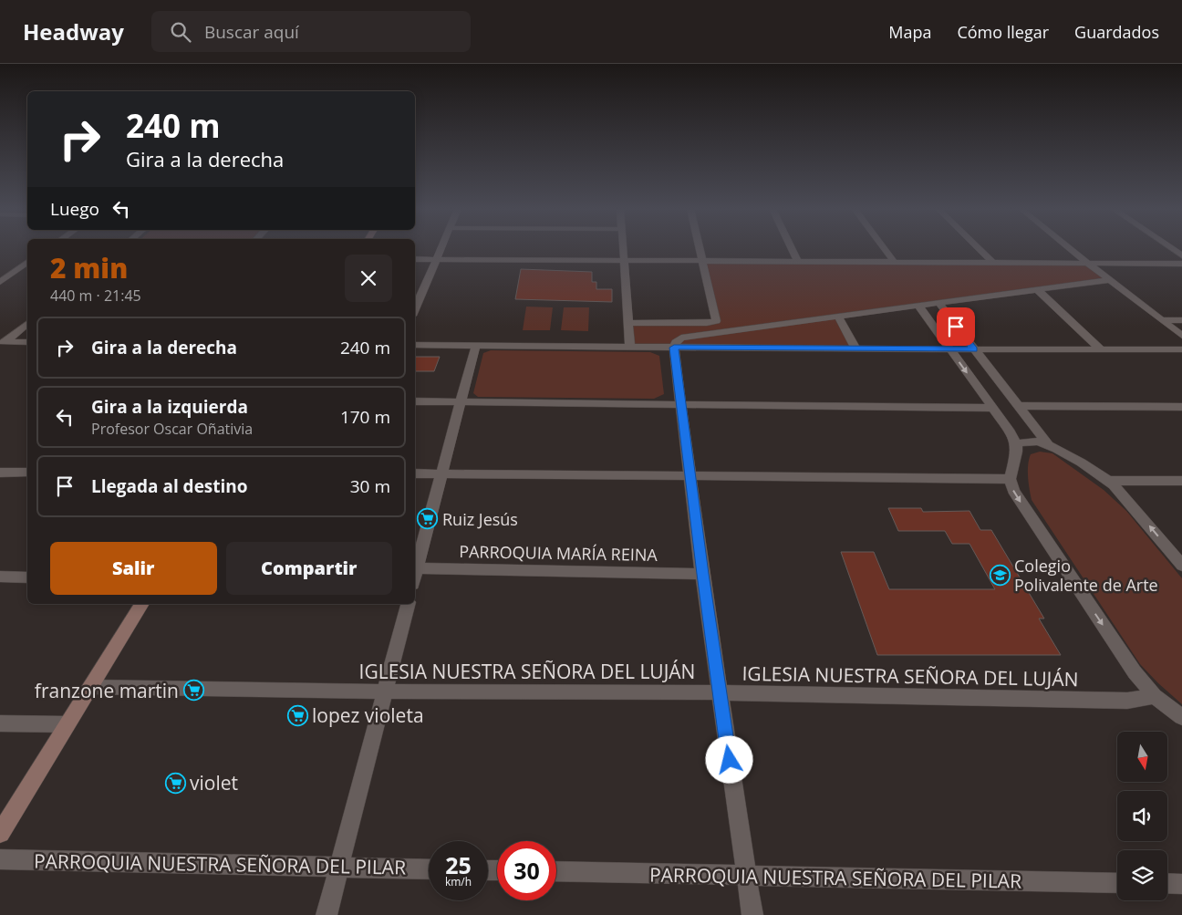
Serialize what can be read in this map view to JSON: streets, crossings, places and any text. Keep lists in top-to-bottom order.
{
  "streets": {
    "street": ["PARROQUIA MARÍA REINA", "IGLESIA NUESTRA SEÑORA DEL LUJÁN", "PARROQUIA NUESTRA SEÑORA DEL PILAR"]
  },
  "places": {
    "supermarket": [
      "Ruiz Jesús",
      "franzone martin",
      "lopez violeta",
      "violet"
    ],
    "school or university": ["Colegio Polivalente de Arte"]
  },
  "north": "bottom",
  "page": {
    "header": "Headway",
    "search": "Buscar aquí",
    "nav": ["Mapa", "Cómo llegar", "Guardados"],
    "turn": ["240 m", "Gira a la derecha"],
    "then": "Luego",
    "heading": ["2 min", "440 m · 21:45"],
    "list": [
      {
        "name": "Gira a la derecha",
        "value": "240 m"
      },
      {
        "name": "Gira a la izquierda",
        "note": "Profesor Oscar Oñativia",
        "value": "170 m"
      },
      {
        "name": "Llegada al destino",
        "value": "30 m"
      }
    ],
    "buttons": ["Salir", "Compartir"],
    "speed": "25 km/h",
    "limit": "30"
  }
}
